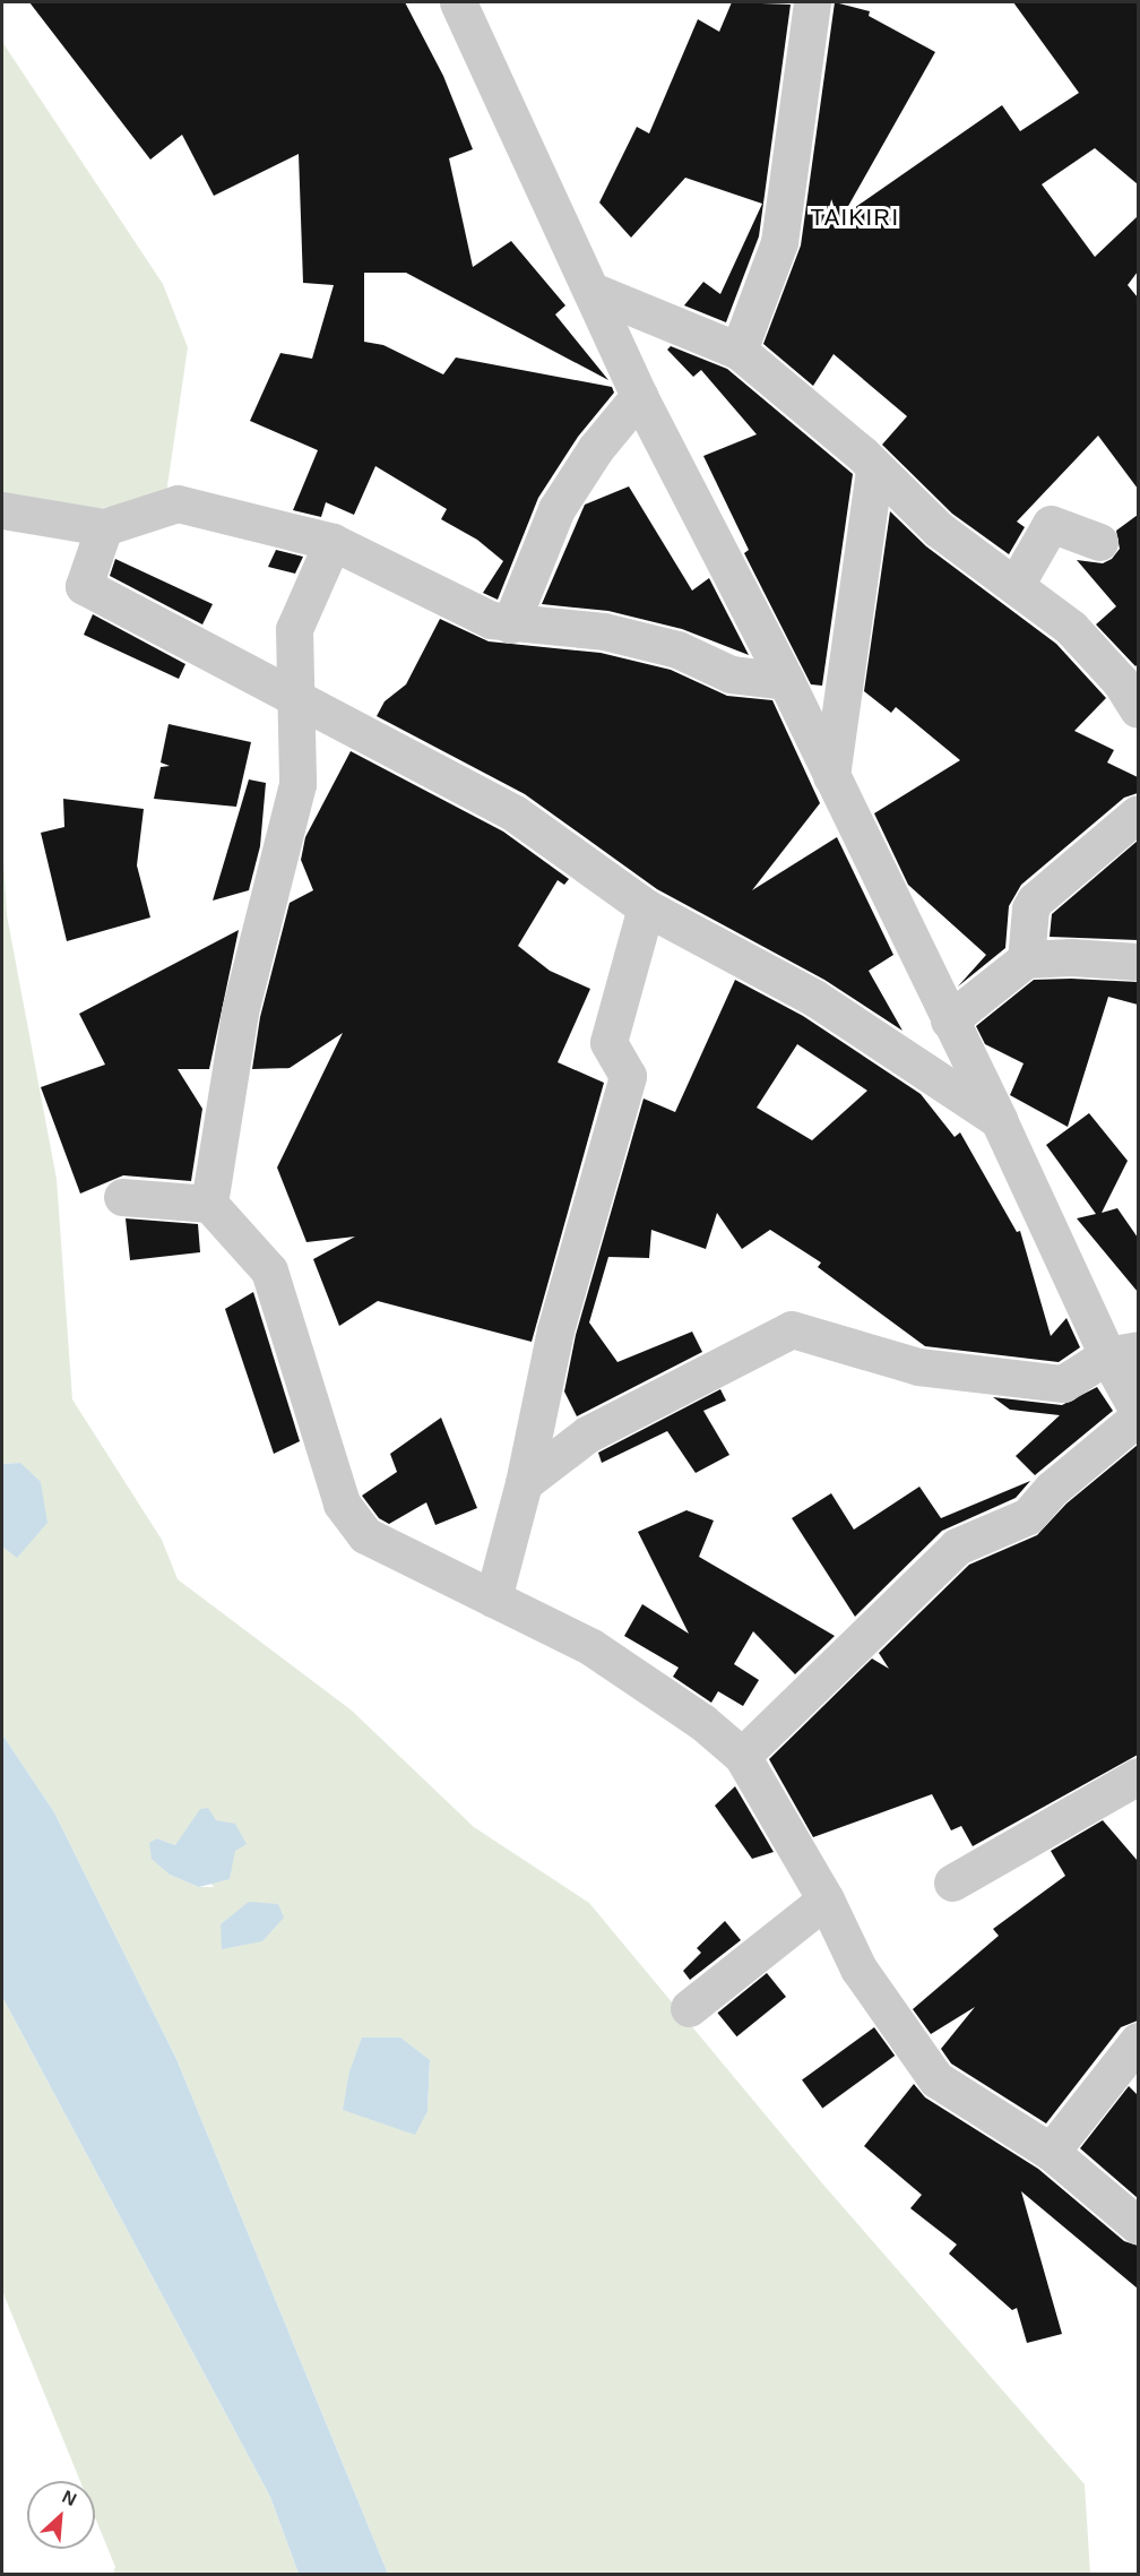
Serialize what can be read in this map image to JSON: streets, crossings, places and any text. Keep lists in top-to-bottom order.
{
  "districts": ["TAIKIRI"],
  "north": "top right"
}
